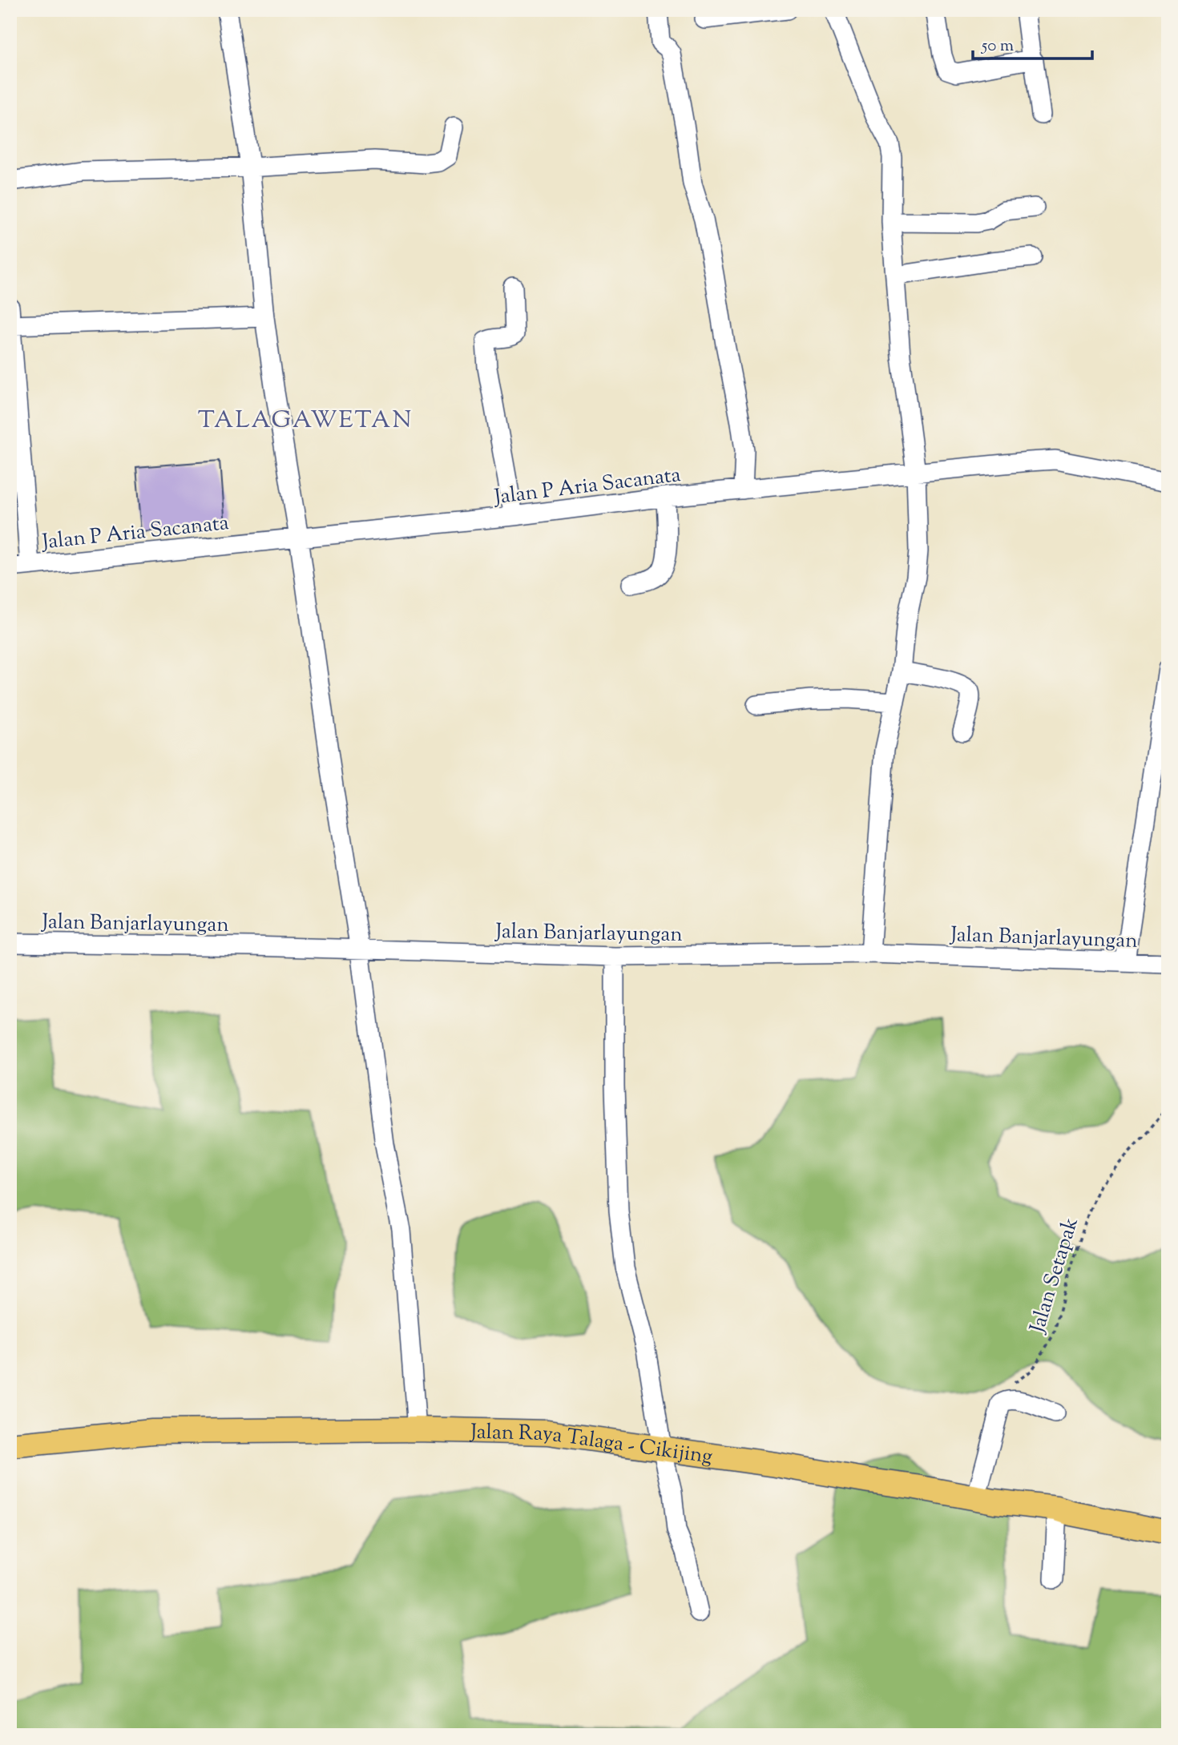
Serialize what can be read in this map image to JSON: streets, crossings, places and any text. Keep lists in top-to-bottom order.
{
  "streets": {
    "main road": ["Jalan Raya Talaga - Cikijing"],
    "street": ["Jalan P Aria Sacanata", "Jalan Banjarlayungan"],
    "path": ["Jalan Setapak"]
  },
  "districts": ["TALAGAWETAN"],
  "scale_bar": "50 m"
}
